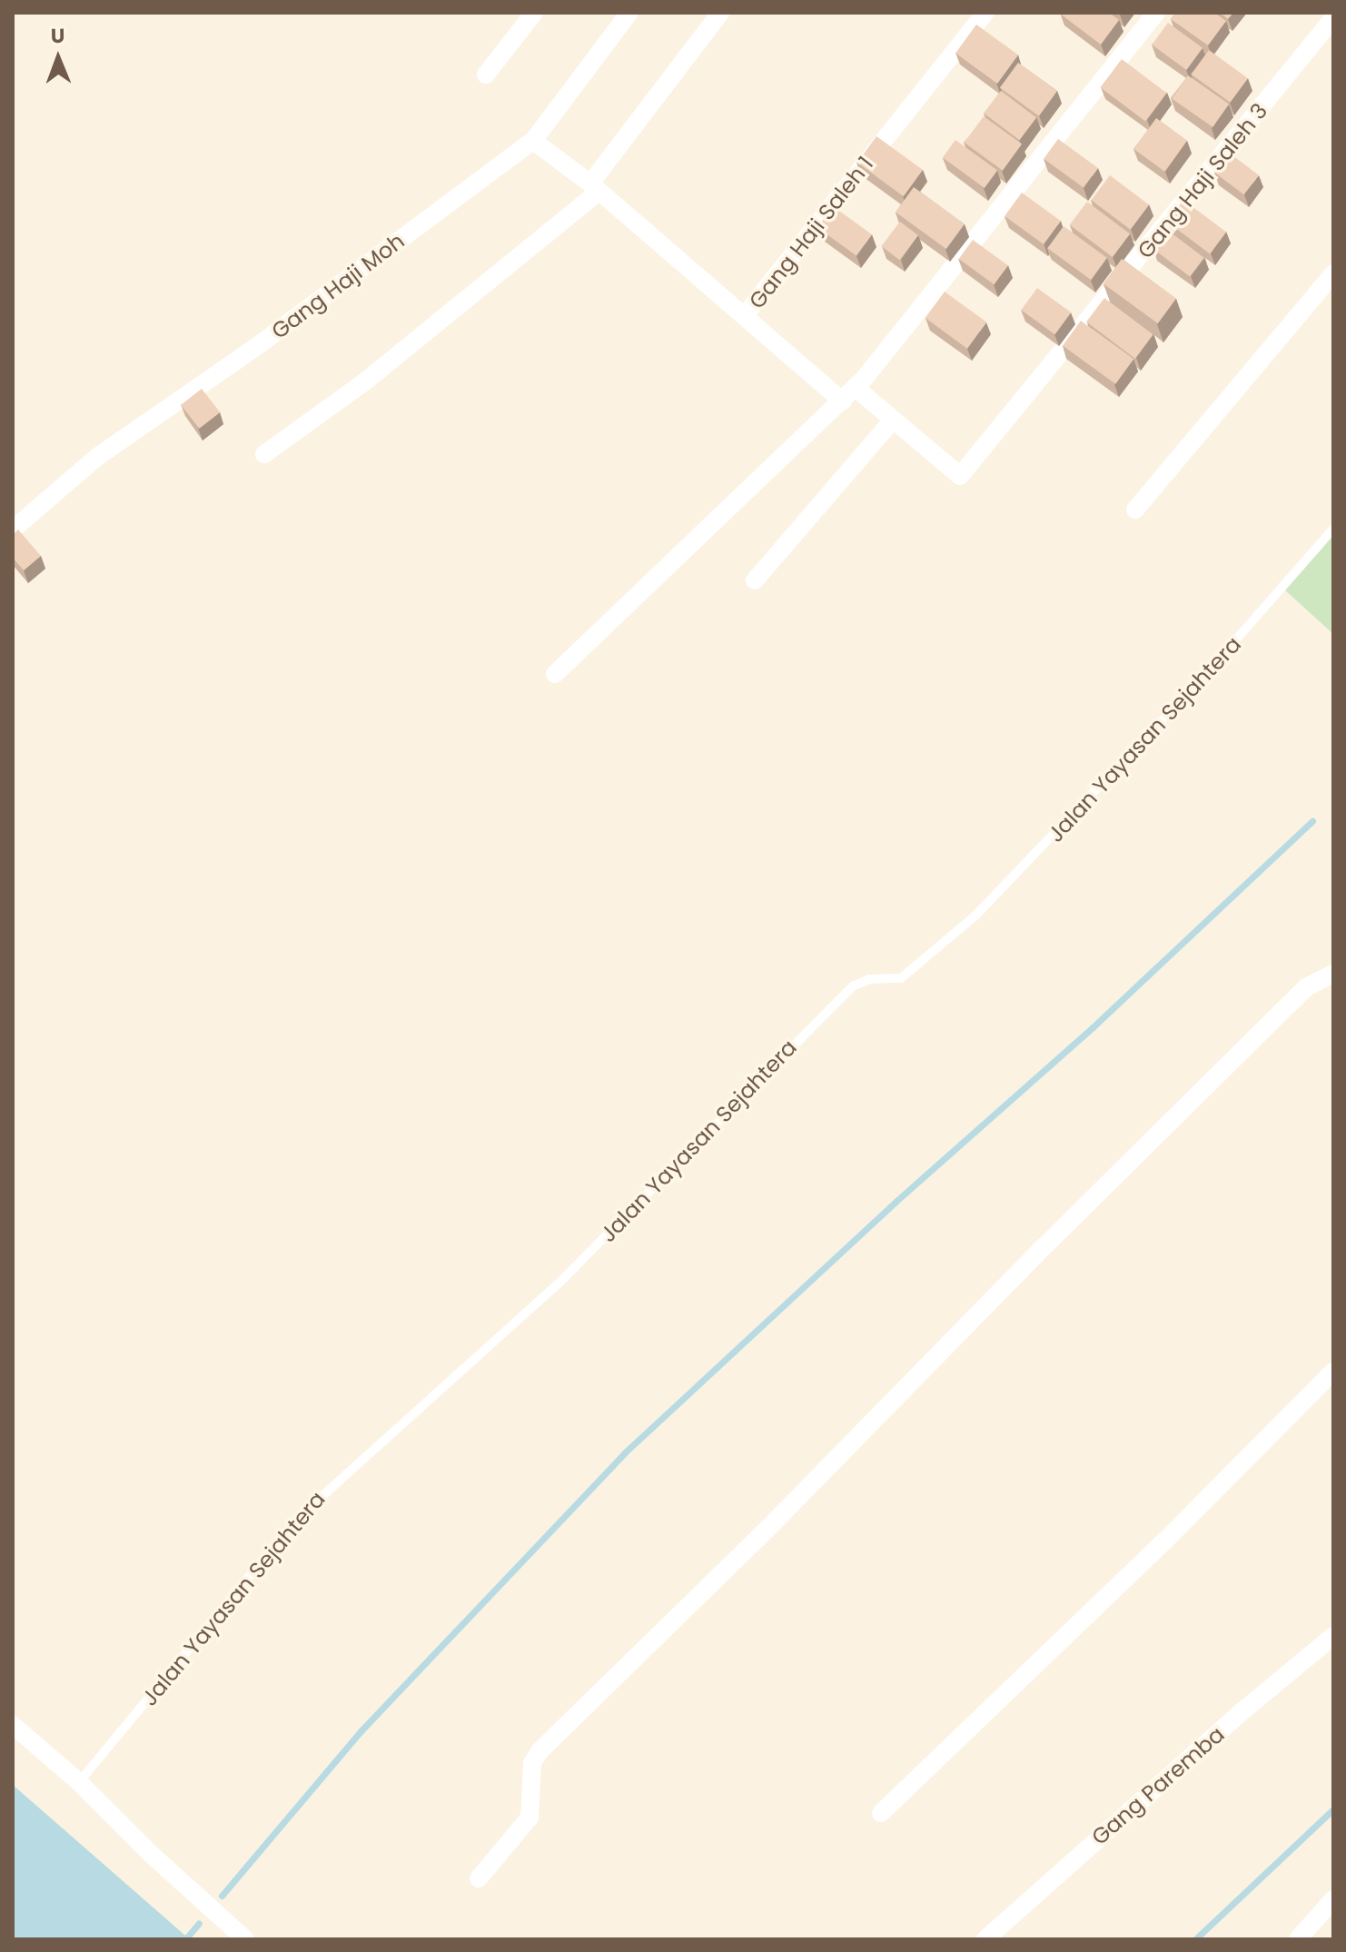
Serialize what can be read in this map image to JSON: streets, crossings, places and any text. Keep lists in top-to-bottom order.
{
  "streets": {
    "street": [
      "Gang Haji Saleh 3",
      "Gang Haji Saleh 1",
      "Gang Haji Moh",
      "Gang Paremba"
    ],
    "lane": ["Jalan Yayasan Sejahtera"]
  },
  "north": "top"
}
